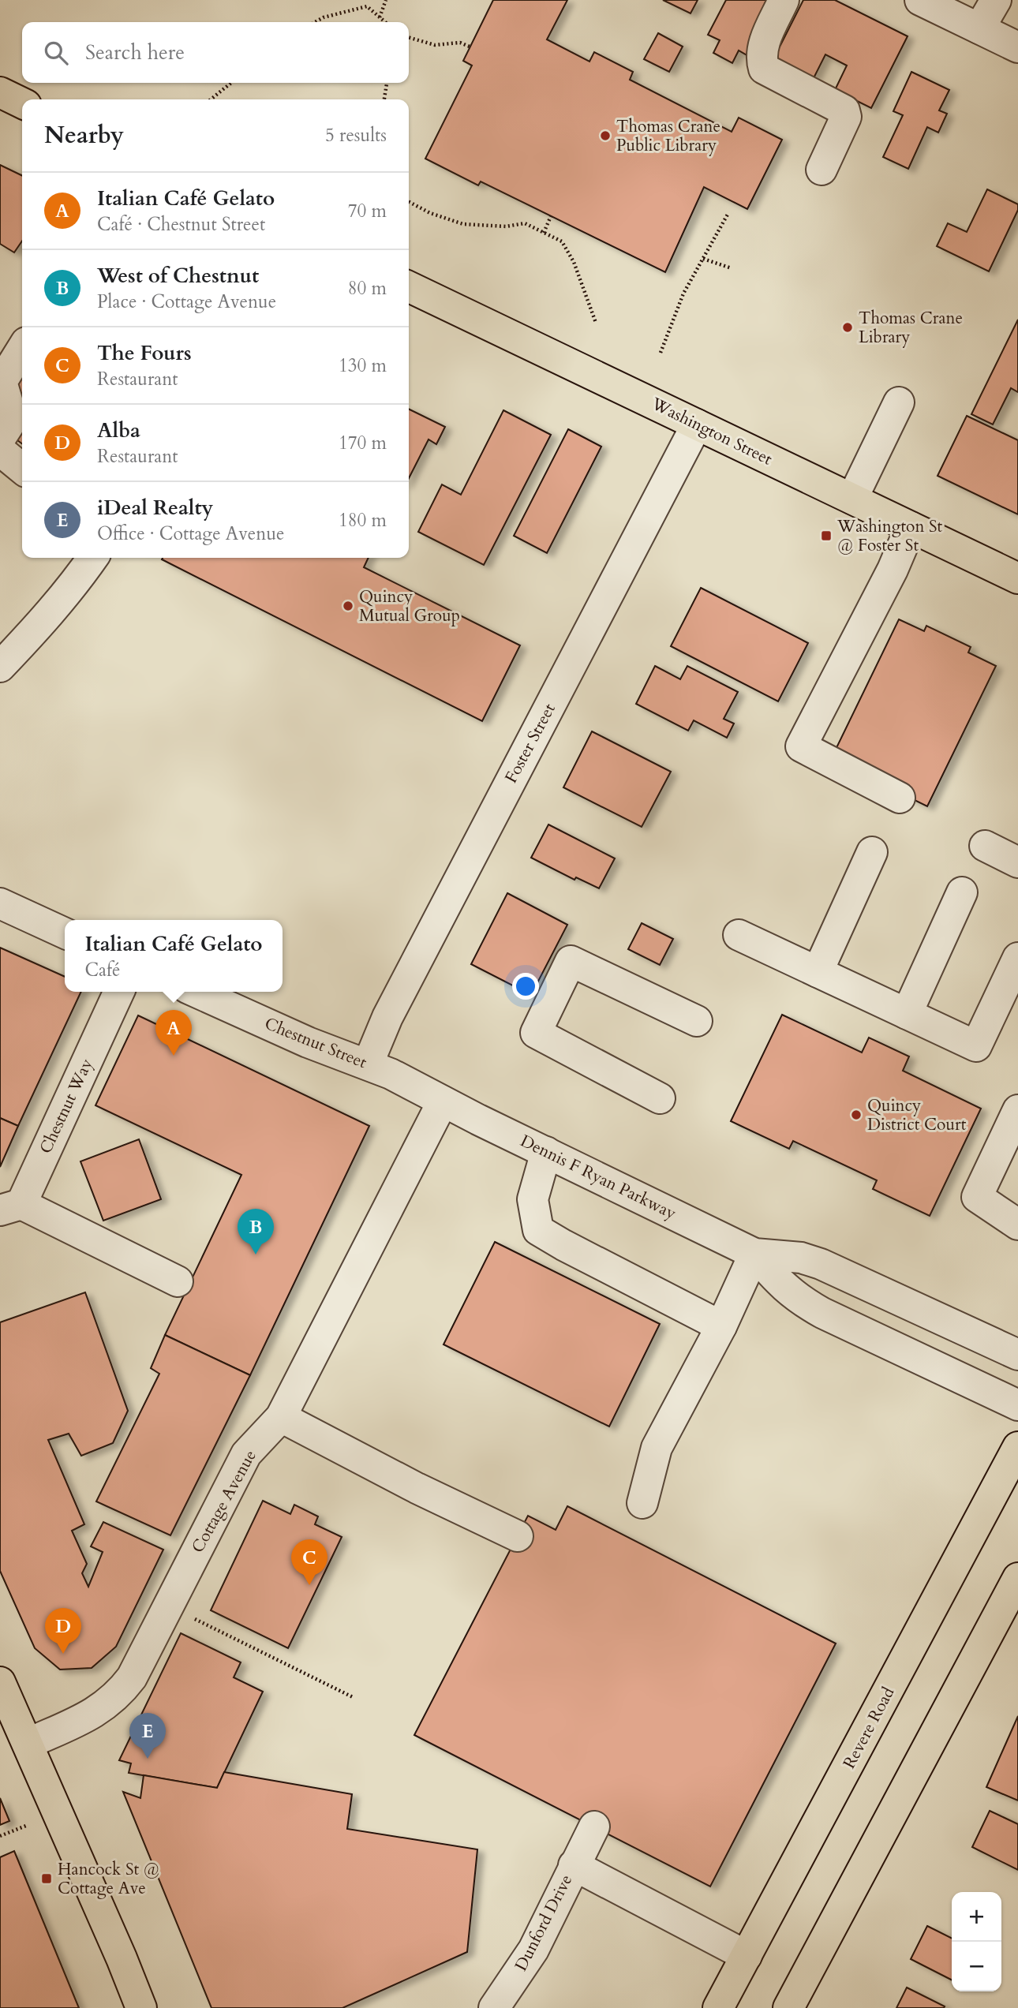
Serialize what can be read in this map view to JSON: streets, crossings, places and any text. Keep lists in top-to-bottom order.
{
  "streets": {
    "main road": ["Washington Street", "Revere Road"],
    "street": [
      "Foster Street",
      "Chestnut Street",
      "Chestnut Way",
      "Dennis F Ryan Parkway",
      "Cottage Avenue",
      "Dunford Drive"
    ]
  },
  "crossings": [
    ["Washington Street", "Foster Street"],
    ["Foster Street", "Chestnut Street"],
    ["Chestnut Street", "Dennis F Ryan Parkway"],
    ["Chestnut Street", "Cottage Avenue"],
    ["Dennis F Ryan Parkway", "Cottage Avenue"]
  ],
  "places": {
    "other": [
      "Thomas Crane Public Library",
      "Thomas Crane Library",
      "Quincy Mutual Group",
      "Quincy District Court"
    ],
    "transit": ["Washington St @ Foster St", "Hancock St @ Cottage Ave"]
  },
  "page": {
    "search": "Search here",
    "heading": ["Nearby", "5 results"],
    "list": [
      {
        "mark": "A",
        "name": "Italian Café Gelato",
        "note": "Café · Chestnut Street",
        "value": "70 m"
      },
      {
        "mark": "B",
        "name": "West of Chestnut",
        "note": "Place · Cottage Avenue",
        "value": "80 m"
      },
      {
        "mark": "C",
        "name": "The Fours",
        "note": "Restaurant",
        "value": "130 m"
      },
      {
        "mark": "D",
        "name": "Alba",
        "note": "Restaurant",
        "value": "170 m"
      },
      {
        "mark": "E",
        "name": "iDeal Realty",
        "note": "Office · Cottage Avenue",
        "value": "180 m"
      }
    ],
    "popup": ["Italian Café Gelato", "Café"],
    "pins": [
      "A",
      "B",
      "C",
      "D",
      "E"
    ],
    "map_buttons": ["+", "−"]
  }
}
